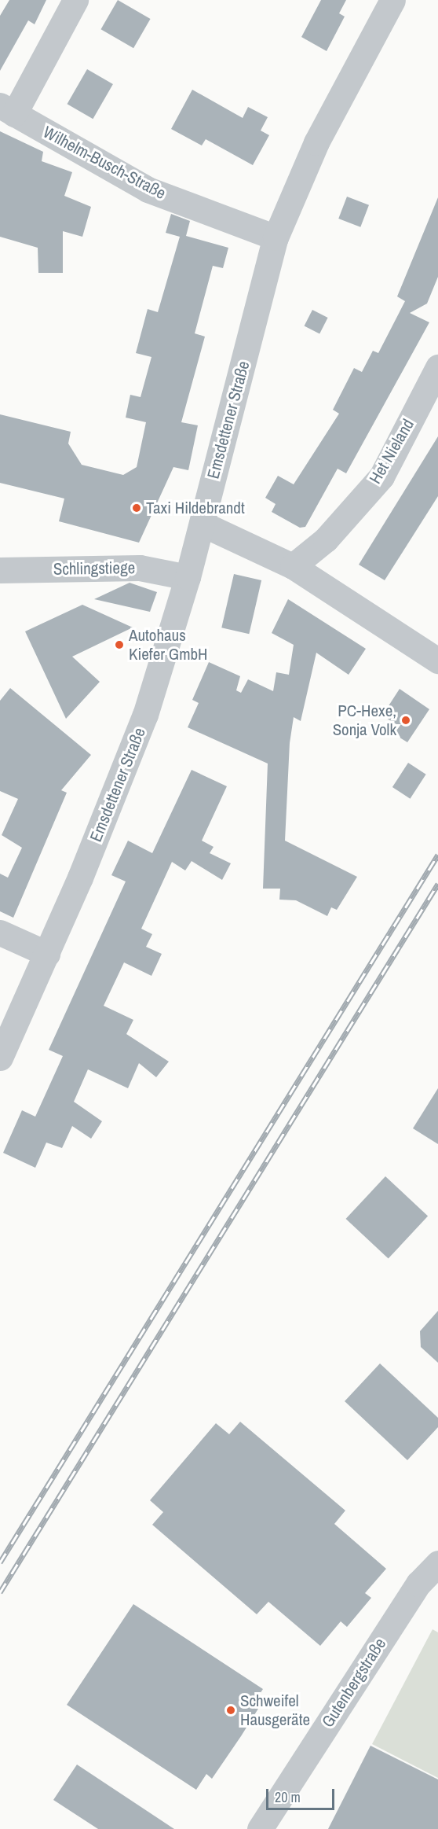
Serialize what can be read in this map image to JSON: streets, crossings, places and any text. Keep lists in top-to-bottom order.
{
  "streets": {
    "street": [
      "Wilhelm-Busch-Straße",
      "Emsdettener Straße",
      "Het Nieland",
      "Schlingstiege",
      "Gutenbergstraße"
    ]
  },
  "crossings": [
    ["Wilhelm-Busch-Straße", "Emsdettener Straße"],
    ["Emsdettener Straße", "Schlingstiege"]
  ],
  "places": [
    "Taxi Hildebrandt",
    "Autohaus Kiefer GmbH",
    "PC-Hexe, Sonja Volk",
    "Schweifel Hausgeräte"
  ],
  "scale_bar": "20 m"
}
